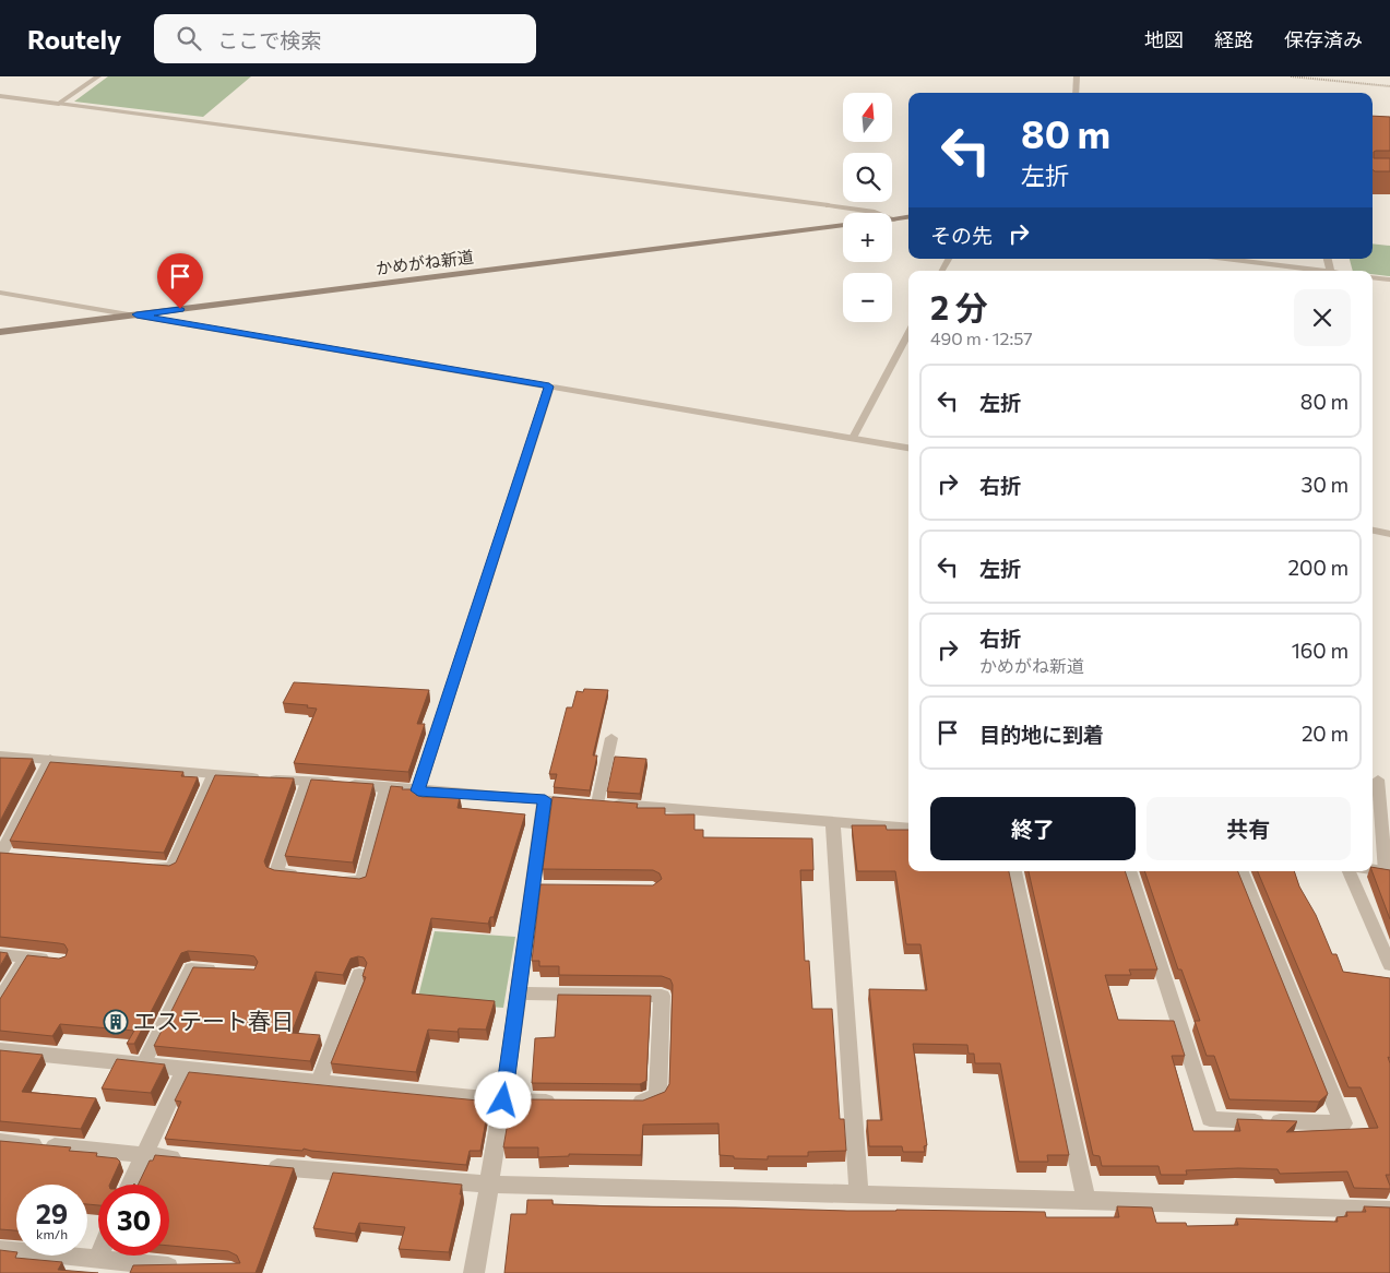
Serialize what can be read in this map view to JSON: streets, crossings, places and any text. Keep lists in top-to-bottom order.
{
  "streets": {
    "street": ["かめがね新道"]
  },
  "places": {
    "building": ["エステート春日"]
  },
  "north": "top",
  "page": {
    "header": "Routely",
    "search": "ここで検索",
    "nav": ["地図", "経路", "保存済み"],
    "map_buttons": ["+", "−"],
    "turn": ["80 m", "左折"],
    "then": "その先",
    "heading": ["2 分", "490 m · 12:57"],
    "list": [
      {
        "name": "左折",
        "value": "80 m"
      },
      {
        "name": "右折",
        "value": "30 m"
      },
      {
        "name": "左折",
        "value": "200 m"
      },
      {
        "name": "右折",
        "note": "かめがね新道",
        "value": "160 m"
      },
      {
        "name": "目的地に到着",
        "value": "20 m"
      }
    ],
    "buttons": ["終了", "共有"],
    "speed": "29 km/h",
    "limit": "30"
  }
}
